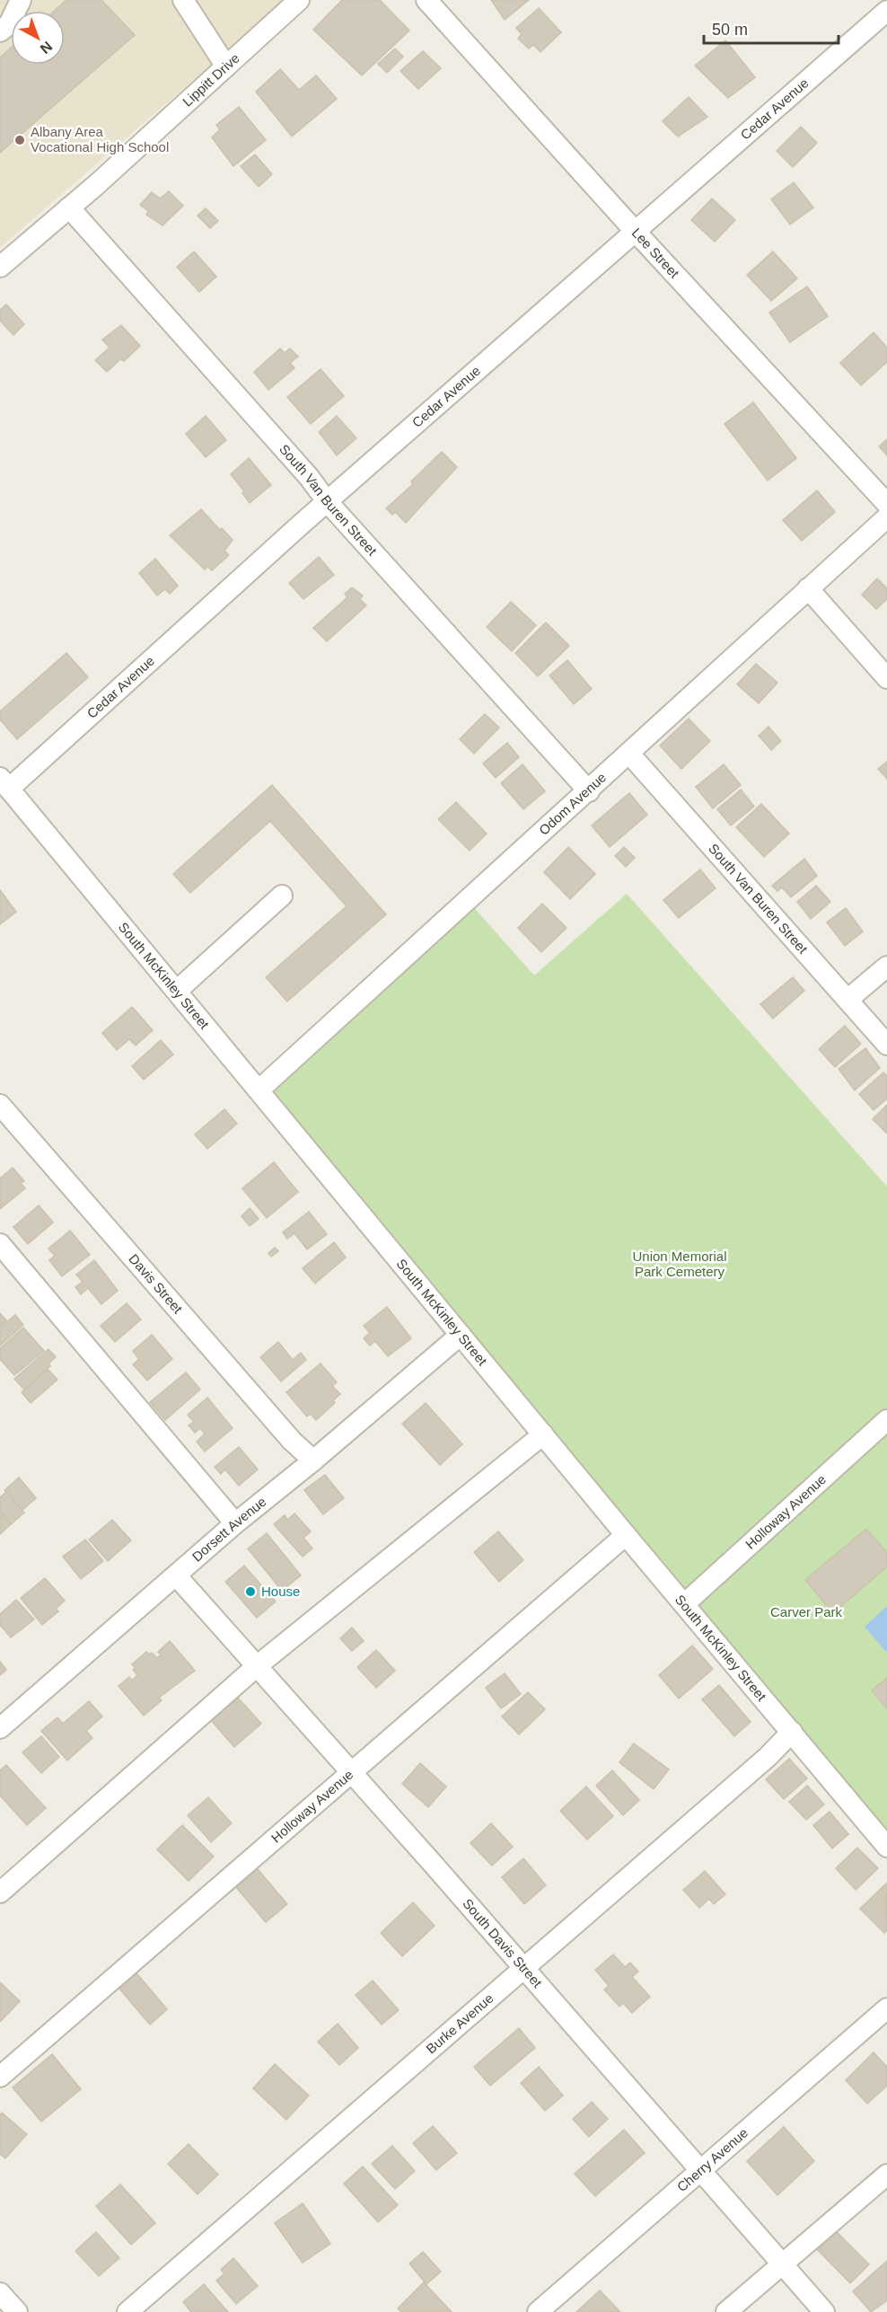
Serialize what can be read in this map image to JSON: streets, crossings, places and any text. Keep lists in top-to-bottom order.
{
  "streets": {
    "street": [
      "Lippitt Drive",
      "Cedar Avenue",
      "Lee Street",
      "South Van Buren Street",
      "Odom Avenue",
      "South McKinley Street",
      "Davis Street",
      "Holloway Avenue",
      "Dorsett Avenue",
      "South Davis Street",
      "Burke Avenue",
      "Cherry Avenue"
    ]
  },
  "crossings": [
    ["Lippitt Drive", "South Van Buren Street"],
    ["Cedar Avenue", "Lee Street"],
    ["Cedar Avenue", "South Van Buren Street"],
    ["Cedar Avenue", "South McKinley Street"],
    ["South Van Buren Street", "Odom Avenue"],
    ["Odom Avenue", "South McKinley Street"],
    ["South McKinley Street", "Holloway Avenue"],
    ["South McKinley Street", "Dorsett Avenue"],
    ["South McKinley Street", "Burke Avenue"],
    ["Davis Street", "Dorsett Avenue"],
    ["Holloway Avenue", "South Davis Street"],
    ["Dorsett Avenue", "South Davis Street"],
    ["South Davis Street", "Burke Avenue"],
    ["South Davis Street", "Cherry Avenue"]
  ],
  "parks": ["Union Memorial Park Cemetery", "Carver Park"],
  "places": ["Albany Area Vocational High School", "House"],
  "scale_bar": "50 m",
  "north": "bottom right"
}
